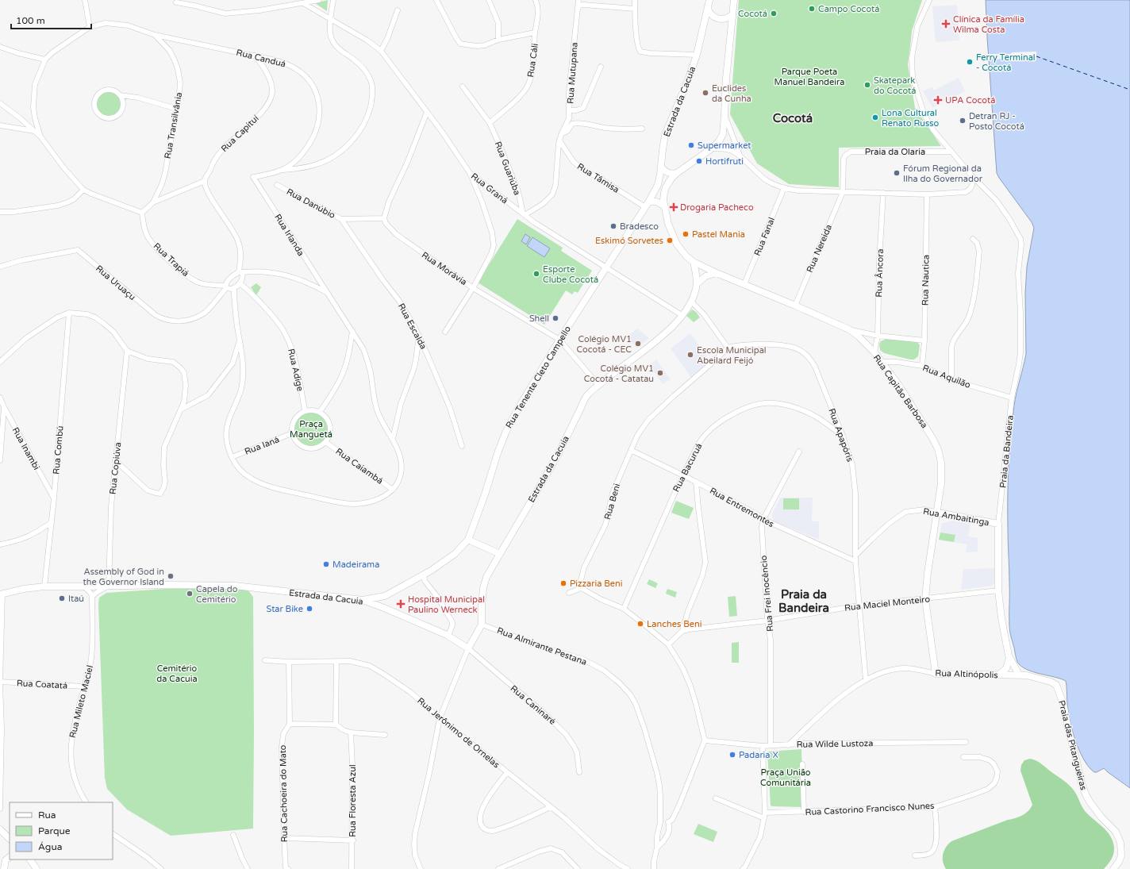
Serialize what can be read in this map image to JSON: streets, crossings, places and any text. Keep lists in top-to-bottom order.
{
  "streets": {
    "main road": [
      "Estrada da Cacuia",
      "Rua Tenente Cleto Campello",
      "Rua Capitão Barbosa",
      "Praia da Bandeira",
      "Rua Ambaitinga",
      "Rua Altinópolis",
      "Praia das Pitangueiras"
    ],
    "street": [
      "Rua Canduá",
      "Rua Cáli",
      "Rua Mutupana",
      "Rua Transilvânia",
      "Rua Capituí",
      "Praia da Olaria",
      "Rua Guariúba",
      "Rua Tâmisa",
      "Rua Graná",
      "Rua Danúbio",
      "Rua Irlanda",
      "Rua Fanal",
      "Rua Nereida",
      "Rua Trapiá",
      "Rua Morávia",
      "Rua Âncora",
      "Rua Nautica",
      "Rua Uruaçu",
      "Rua Escalda",
      "Rua Adige",
      "Rua Aquilão",
      "Rua Apapóris",
      "Rua Ianá",
      "Rua Inambi",
      "Rua Combú",
      "Rua Caiambá",
      "Rua Bacuruá",
      "Rua Copiúva",
      "Rua Beni",
      "Rua Entremontes",
      "Rua Frei Inocêncio",
      "Rua Maciel Monteiro",
      "Rua Almirante Pestana",
      "Rua Coatatá",
      "Rua Mileto Maciel",
      "Rua Caninaré",
      "Rua Jerônimo de Ornelas",
      "Rua Wilde Lustoza",
      "Rua Cachoeira do Mato",
      "Rua Floresta Azul",
      "Rua Castorino Francisco Nunes"
    ]
  },
  "crossings": [
    ["Rua Canduá", "Rua Transilvânia"],
    ["Rua Canduá", "Rua Capituí"],
    ["Rua Canduá", "Rua Irlanda"],
    ["Rua Cáli", "Rua Guariúba"],
    ["Rua Mutupana", "Rua Guariúba"],
    ["Rua Mutupana", "Rua Tâmisa"],
    ["Rua Mutupana", "Rua Graná"],
    ["Estrada da Cacuia", "Rua Tâmisa"],
    ["Estrada da Cacuia", "Rua Graná"],
    ["Estrada da Cacuia", "Rua Morávia"],
    ["Estrada da Cacuia", "Rua Tenente Cleto Campello"],
    ["Estrada da Cacuia", "Rua Capitão Barbosa"],
    ["Estrada da Cacuia", "Rua Combú"],
    ["Estrada da Cacuia", "Rua Copiúva"],
    ["Estrada da Cacuia", "Rua Almirante Pestana"],
    ["Estrada da Cacuia", "Rua Caninaré"],
    ["Rua Transilvânia", "Rua Trapiá"],
    ["Praia da Olaria", "Rua Nereida"],
    ["Rua Guariúba", "Rua Graná"],
    ["Rua Tâmisa", "Rua Tenente Cleto Campello"],
    ["Rua Graná", "Rua Tenente Cleto Campello"],
    ["Rua Danúbio", "Rua Morávia"],
    ["Rua Danúbio", "Rua Escalda"],
    ["Rua Irlanda", "Rua Caiambá"],
    ["Rua Fanal", "Rua Capitão Barbosa"],
    ["Rua Nereida", "Rua Capitão Barbosa"],
    ["Rua Trapiá", "Rua Uruaçu"],
    ["Rua Morávia", "Rua Tenente Cleto Campello"],
    ["Rua Âncora", "Rua Capitão Barbosa"],
    ["Rua Nautica", "Rua Aquilão"],
    ["Rua Adige", "Rua Ianá"],
    ["Rua Adige", "Rua Caiambá"],
    ["Rua Aquilão", "Rua Capitão Barbosa"],
    ["Rua Aquilão", "Praia da Bandeira"],
    ["Rua Capitão Barbosa", "Rua Ambaitinga"],
    ["Rua Capitão Barbosa", "Rua Maciel Monteiro"],
    ["Rua Capitão Barbosa", "Rua Altinópolis"],
    ["Rua Apapóris", "Rua Bacuruá"],
    ["Rua Apapóris", "Rua Beni"],
    ["Rua Apapóris", "Rua Entremontes"],
    ["Rua Apapóris", "Rua Ambaitinga"],
    ["Rua Apapóris", "Rua Maciel Monteiro"],
    ["Rua Apapóris", "Rua Altinópolis"],
    ["Rua Ianá", "Rua Caiambá"],
    ["Rua Inambi", "Rua Combú"],
    ["Praia da Bandeira", "Rua Ambaitinga"],
    ["Praia da Bandeira", "Rua Maciel Monteiro"],
    ["Praia da Bandeira", "Rua Altinópolis"],
    ["Praia da Bandeira", "Praia das Pitangueiras"],
    ["Rua Bacuruá", "Rua Entremontes"],
    ["Rua Beni", "Rua Entremontes"],
    ["Rua Entremontes", "Rua Ambaitinga"],
    ["Rua Entremontes", "Rua Frei Inocêncio"],
    ["Rua Frei Inocêncio", "Rua Maciel Monteiro"],
    ["Rua Frei Inocêncio", "Rua Wilde Lustoza"],
    ["Rua Altinópolis", "Rua Wilde Lustoza"],
    ["Rua Altinópolis", "Praia das Pitangueiras"],
    ["Rua Coatatá", "Rua Mileto Maciel"],
    ["Rua Jerônimo de Ornelas", "Rua Cachoeira do Mato"]
  ],
  "districts": ["Cocotá", "Praia da Bandeira"],
  "parks": [
    "Parque Poeta Manuel Bandeira",
    "Praça Manguetá",
    "Cemitério da Cacuia",
    "Praça União Comunitária"
  ],
  "places": {
    "other": [
      "Campo Cocotá",
      "Cocotá",
      "Ferry Terminal - Cocotá",
      "Skatepark do Cocotá",
      "Euclides da Cunha",
      "Lona Cultural Renato Russo",
      "Detran RJ - Posto Cocotá",
      "Supermarket",
      "Hortifruti",
      "Fórum Regional da Ilha do Governador",
      "Bradesco",
      "Pastel Mania",
      "Eskimó Sorvetes",
      "Esporte Clube Cocotá",
      "Shell",
      "Colégio MV1 Cocotá - CEC",
      "Escola Municipal Abeilard Feijó",
      "Colégio MV1 Cocotá - Catatau",
      "Madeirama",
      "Assembly of God in the Governor Island",
      "Pizzaria Beni",
      "Capela do Cemitério",
      "Itaú",
      "Star Bike",
      "Lanches Beni",
      "Padaria X"
    ],
    "health": [
      "Clínica da Família Wilma Costa",
      "UPA Cocotá",
      "Drogaria Pacheco",
      "Hospital Municipal Paulino Werneck"
    ]
  },
  "legend": ["Rua", "Parque", "Água"],
  "scale_bar": "100 m"
}
